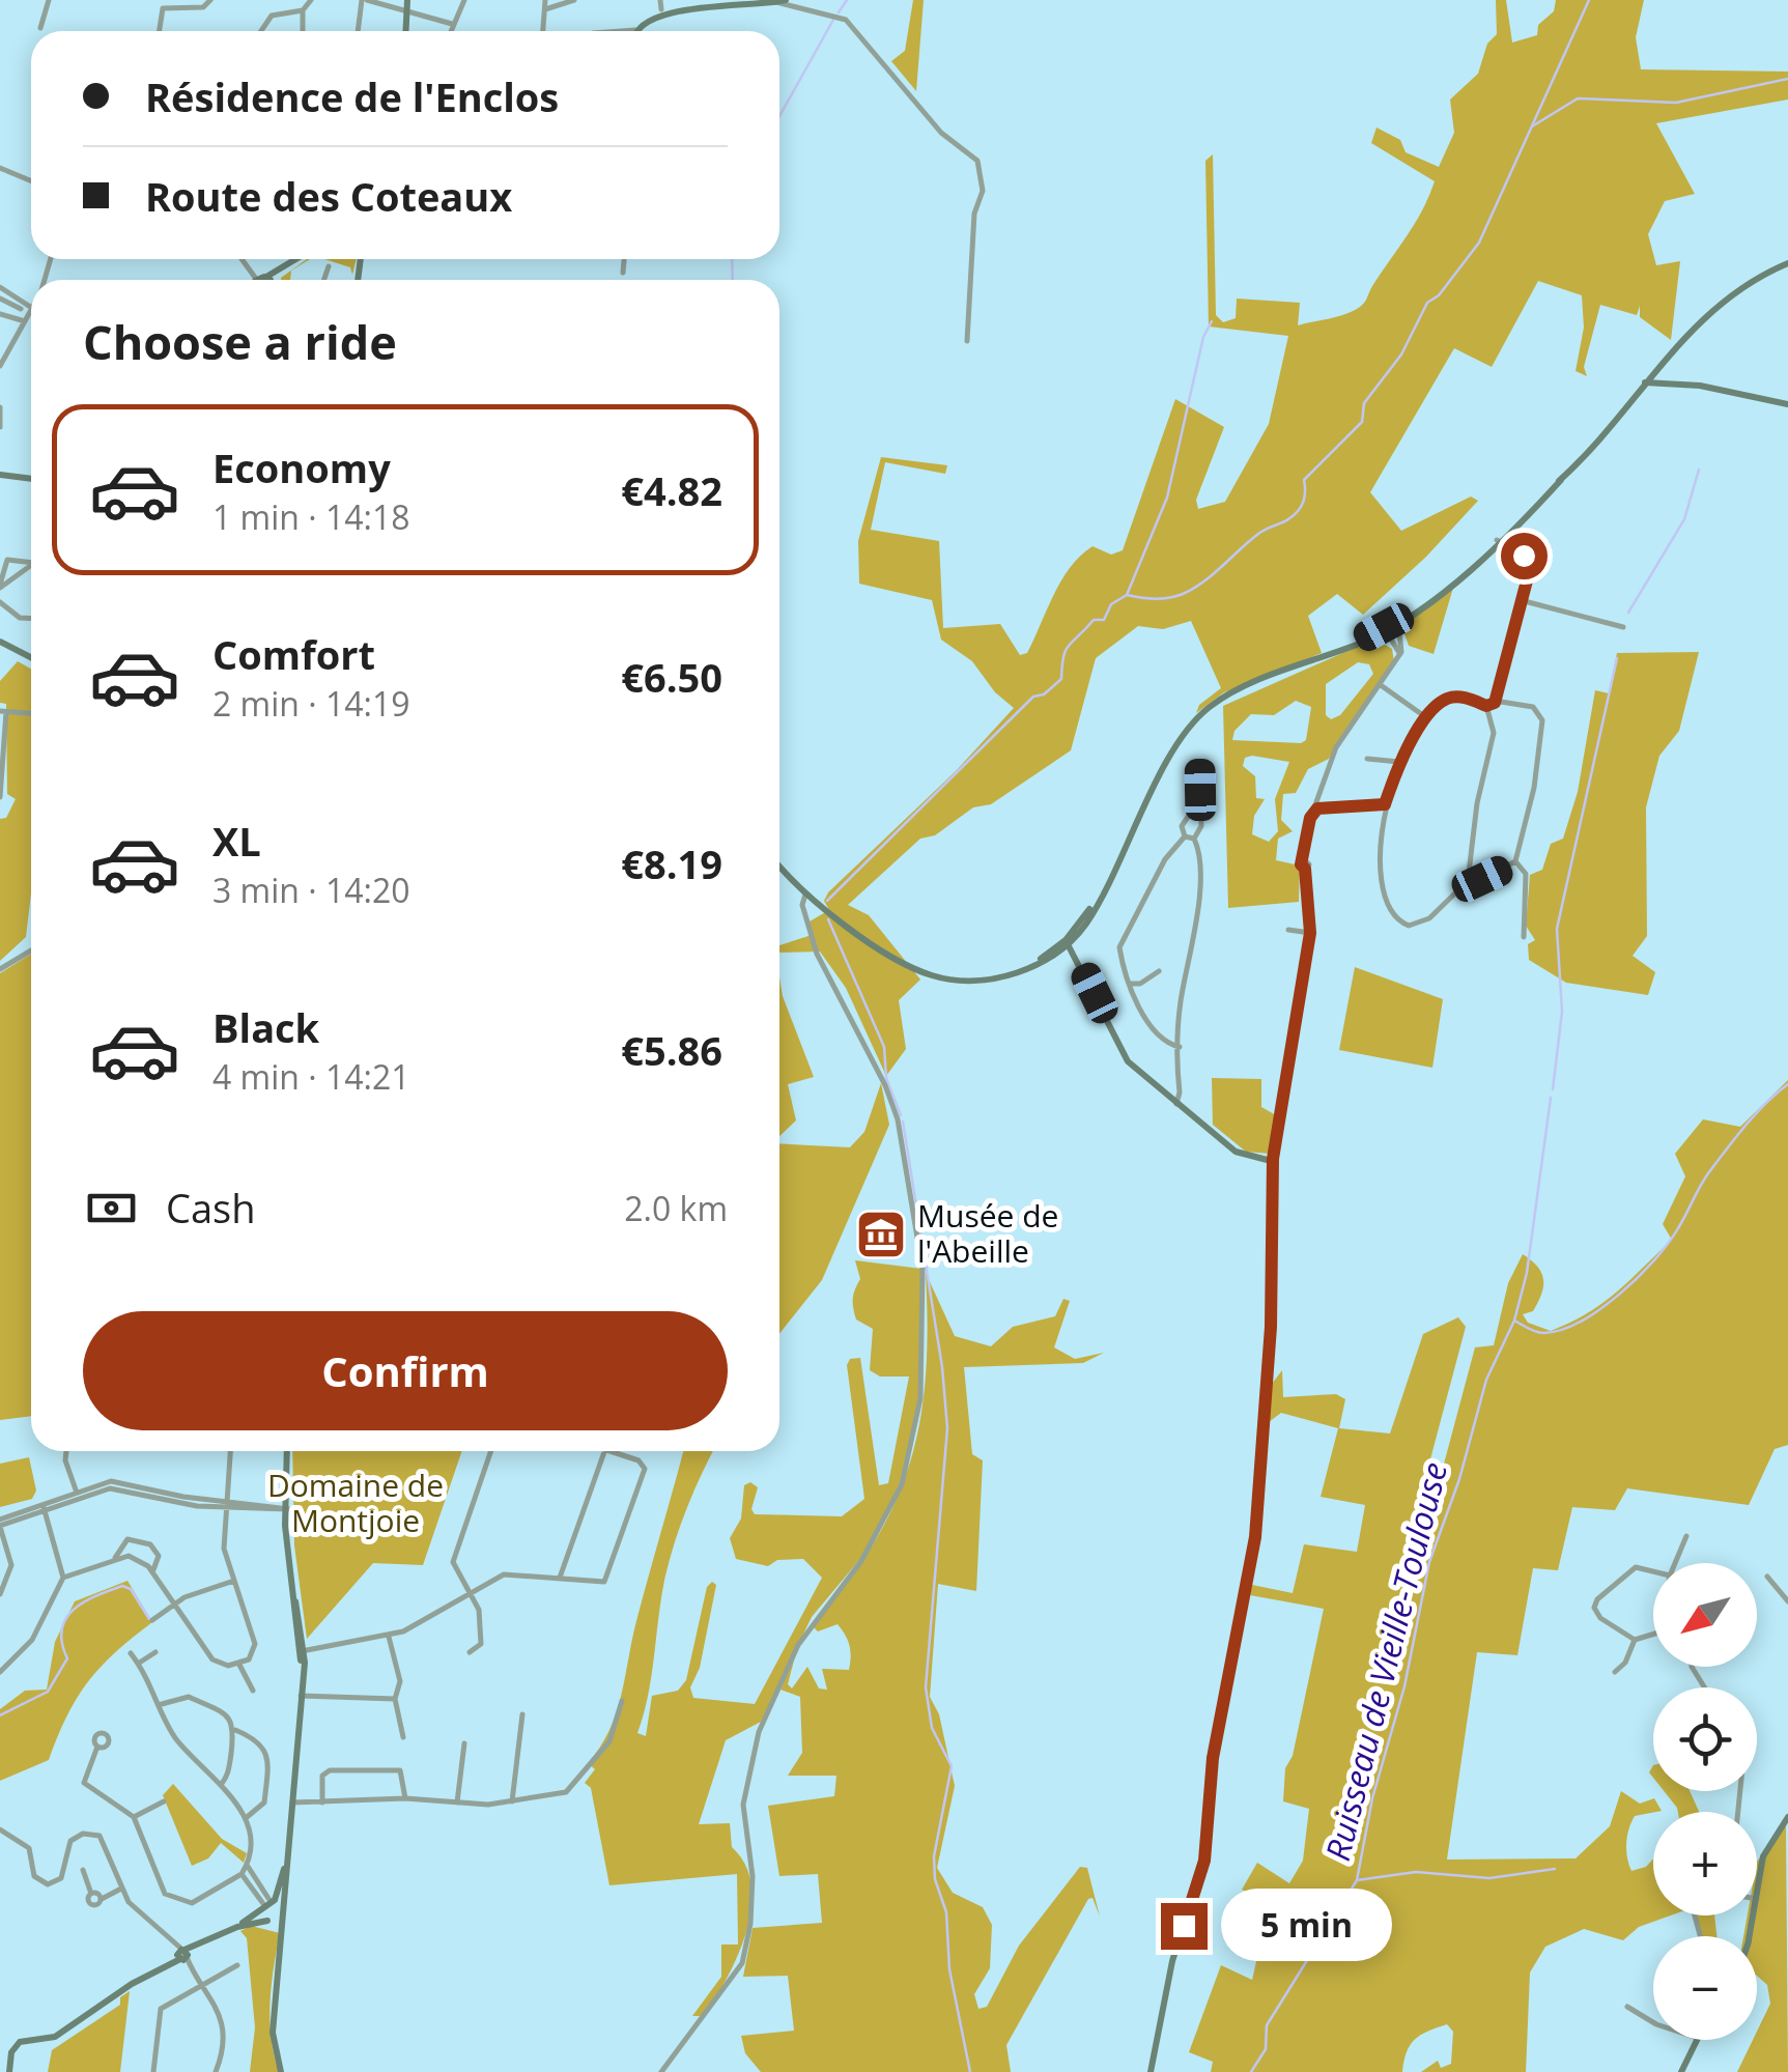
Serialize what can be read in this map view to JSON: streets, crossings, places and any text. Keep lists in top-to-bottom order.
{
  "water": ["Ruisseau de Vieille-Toulouse"],
  "parks": ["Domaine de Montjoie"],
  "places": {
    "museum": ["Musée de l'Abeille"]
  },
  "north": "bottom left",
  "page": {
    "banner": ["Résidence de l'Enclos", "Route des Coteaux"],
    "heading": "Choose a ride",
    "list": [
      {
        "name": "Economy",
        "note": "1 min · 14:18",
        "value": "€4.82"
      },
      {
        "name": "Comfort",
        "note": "2 min · 14:19",
        "value": "€6.50"
      },
      {
        "name": "XL",
        "note": "3 min · 14:20",
        "value": "€8.19"
      },
      {
        "name": "Black",
        "note": "4 min · 14:21",
        "value": "€5.86"
      }
    ],
    "pay": ["Cash", "2.0 km"],
    "buttons": "Confirm",
    "map_buttons": ["+", "−"],
    "bubble": "5 min"
  }
}
